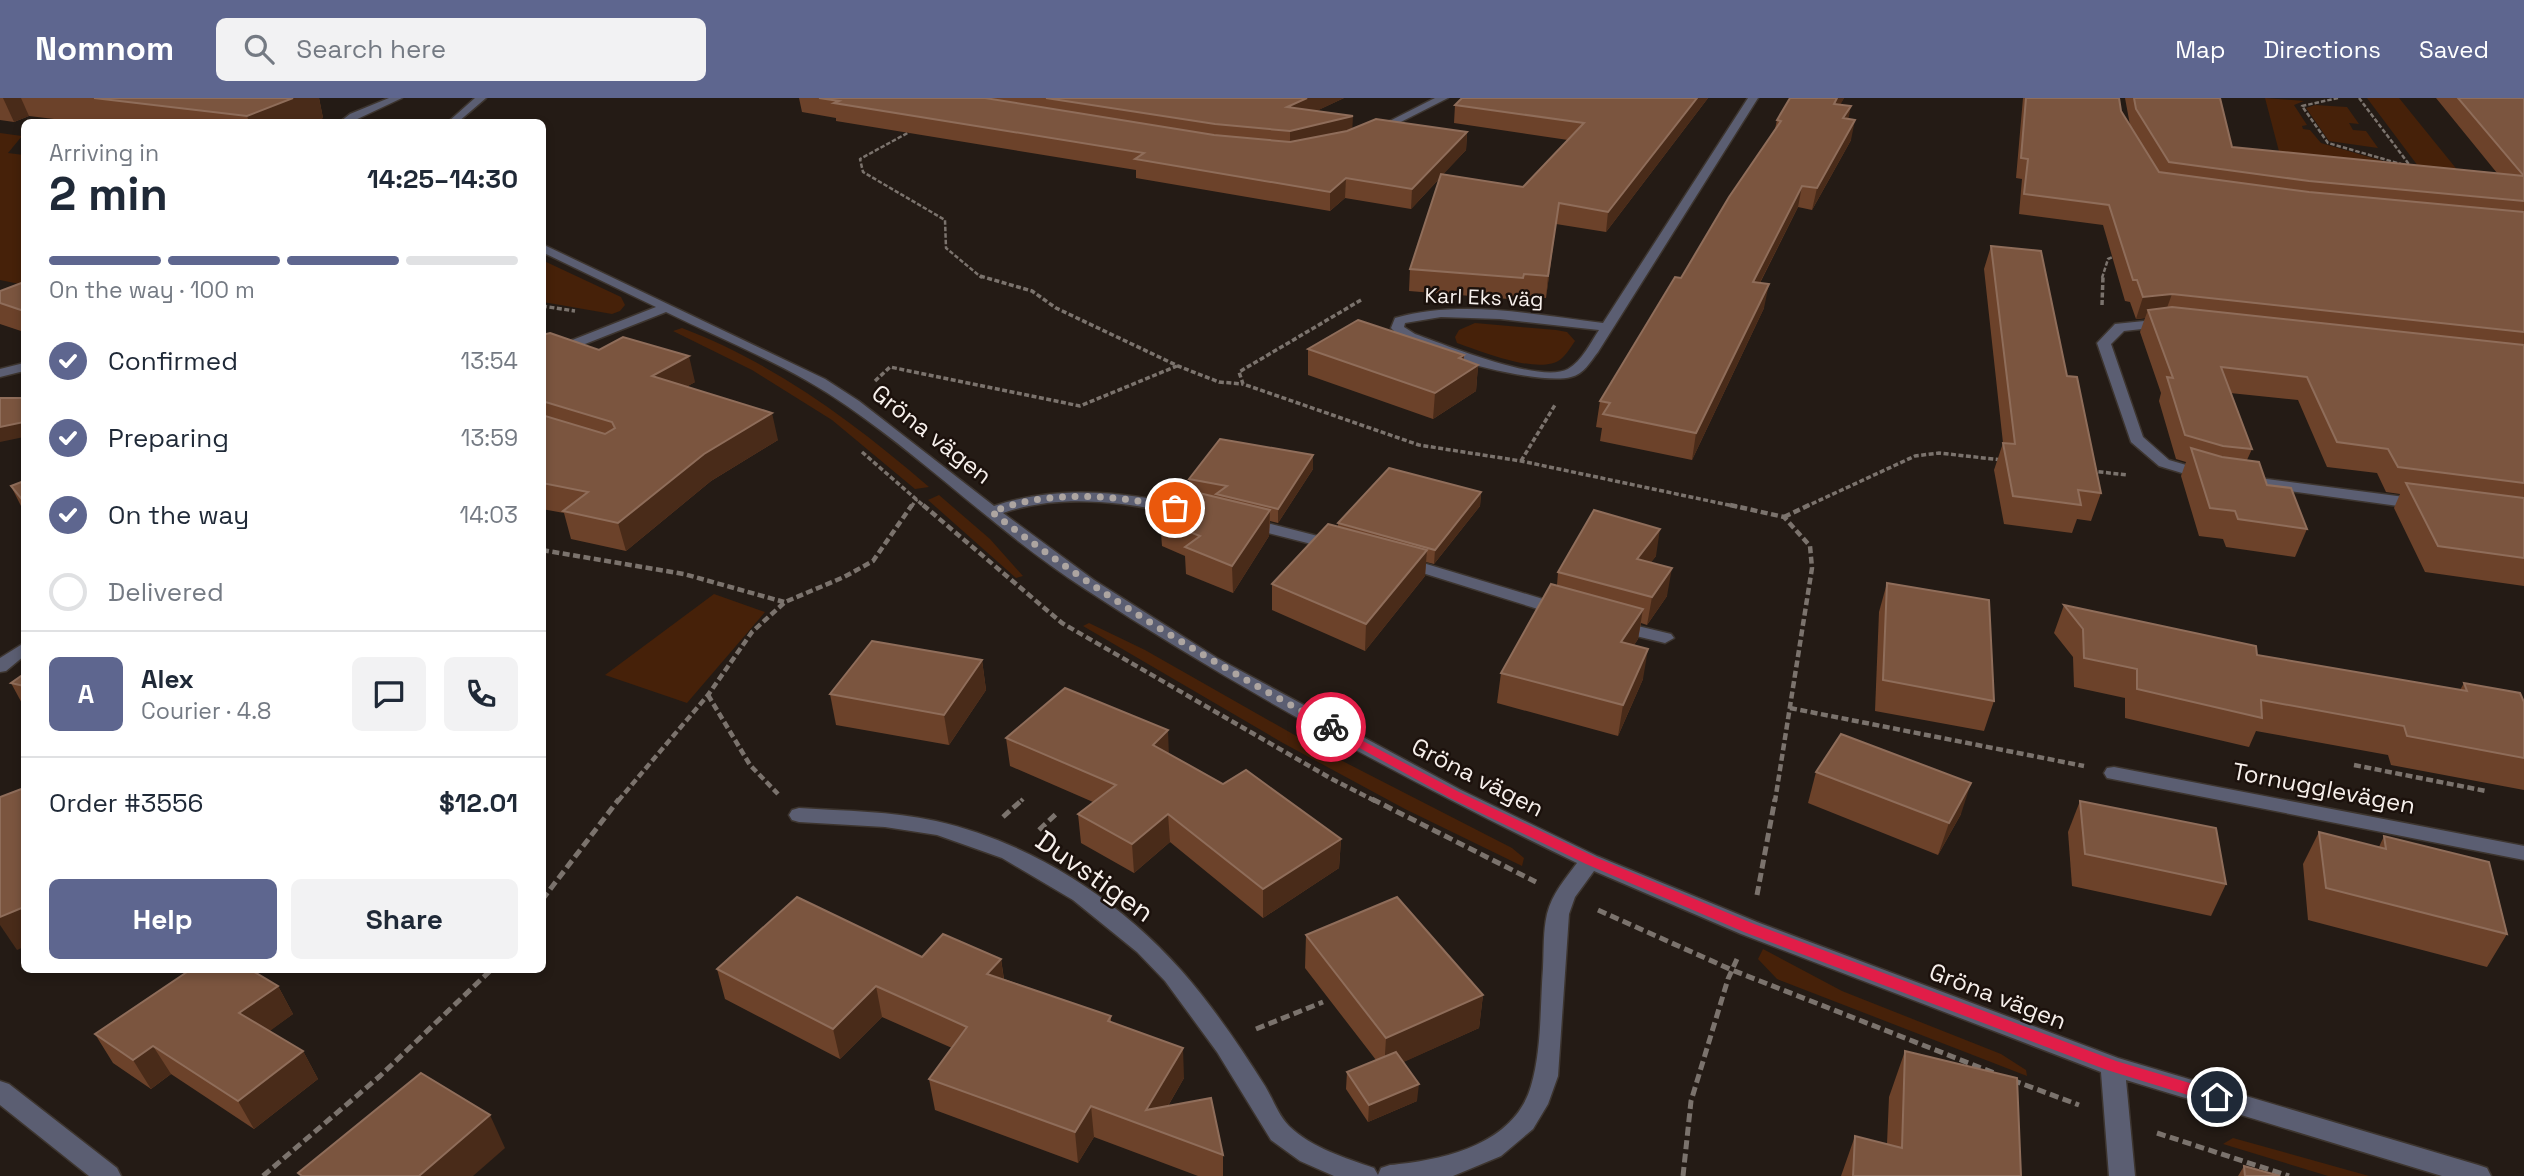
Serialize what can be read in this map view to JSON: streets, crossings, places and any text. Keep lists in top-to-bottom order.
{
  "streets": {
    "street": [
      "Karl Eks väg",
      "Gröna vägen",
      "Tornugglevägen",
      "Duvstigen"
    ]
  },
  "page": {
    "header": "Nomnom",
    "search": "Search here",
    "nav": ["Map", "Directions", "Saved"],
    "heading": ["2 min", "Arriving in", "14:25–14:30"],
    "panel": [
      "Alex",
      "Courier · 4.8",
      "Order #3556",
      "$12.01"
    ],
    "bar": "On the way · 100 m",
    "list": [
      ["Confirmed", "13:54"],
      ["Preparing", "13:59"],
      ["On the way", "14:03"],
      "Delivered"
    ],
    "round": "A",
    "buttons": ["Help", "Share"]
  }
}
